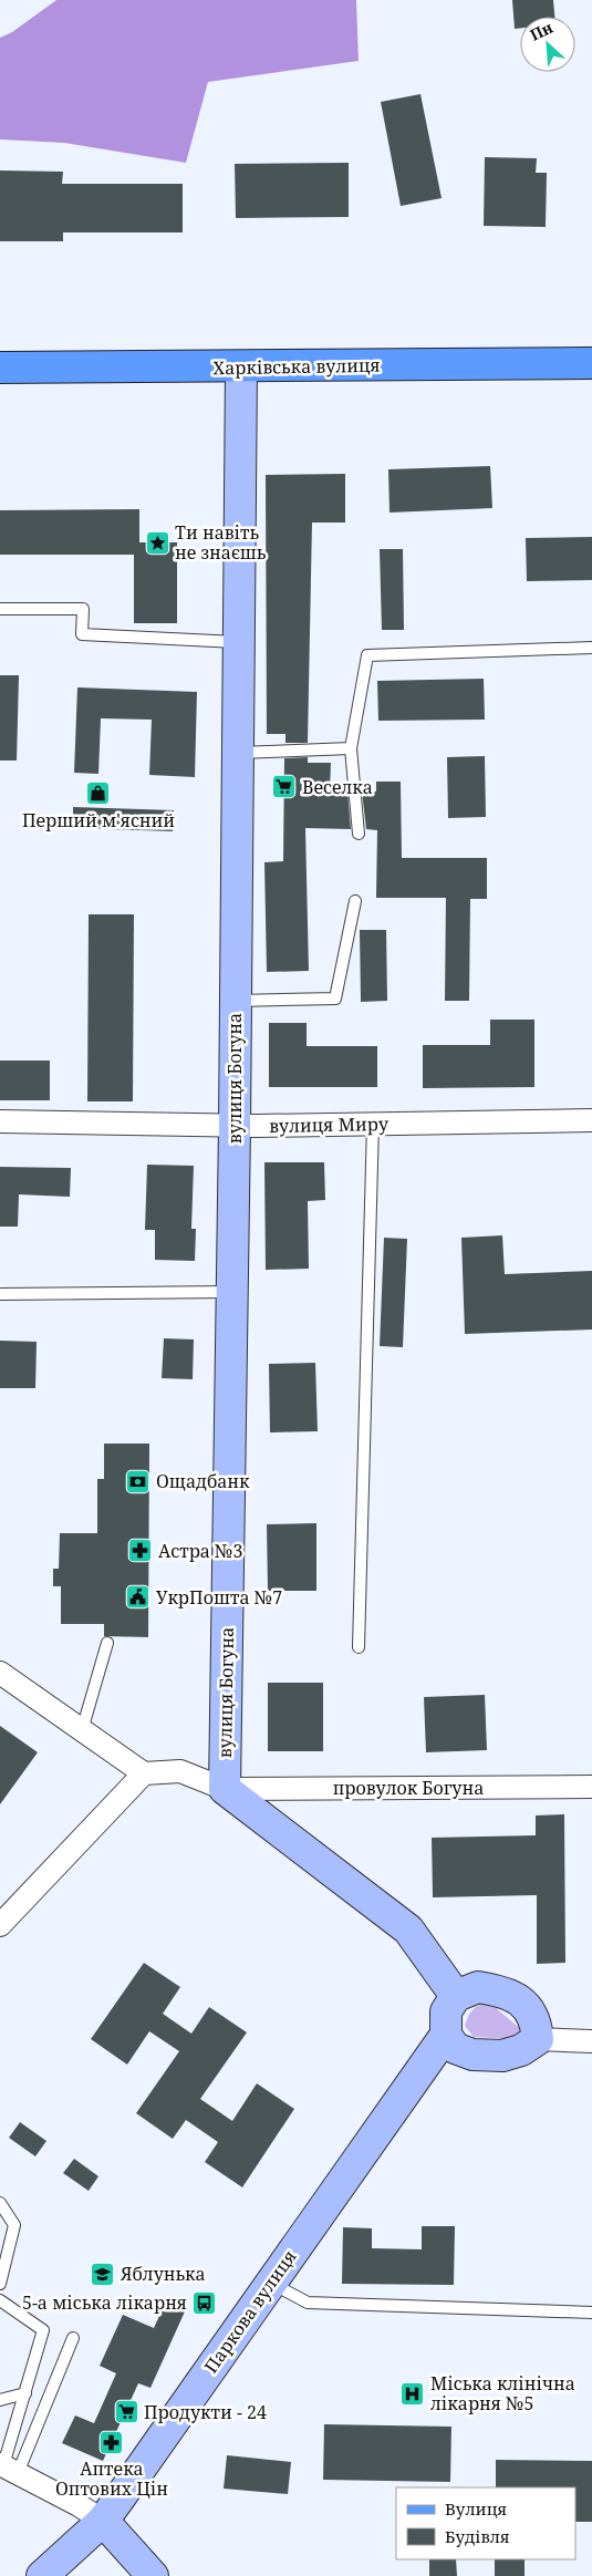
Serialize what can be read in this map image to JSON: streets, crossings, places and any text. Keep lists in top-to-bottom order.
{
  "streets": {
    "main road": ["Харківська вулиця", "вулиця Богуна", "Паркова вулиця"],
    "street": ["вулиця Миру", "провулок Богуна"]
  },
  "crossings": [
    ["Харківська вулиця", "вулиця Богуна"],
    ["вулиця Богуна", "вулиця Миру"],
    ["вулиця Богуна", "провулок Богуна"]
  ],
  "places": {
    "place": ["Ти навіть не знаєшь"],
    "supermarket": ["Веселка", "Продукти - 24"],
    "shop": ["Перший м'ясний"],
    "bank": ["Ощадбанк"],
    "pharmacy": ["Астра №3", "Аптека Оптових Цін"],
    "public building": ["УкрПошта №7"],
    "school or university": ["Яблунька"],
    "bus stop": ["5-а міська лікарня"],
    "hospital": ["Міська клінічна лікарня №5"]
  },
  "legend": ["Вулиця", "Будівля"],
  "north": "top left"
}
